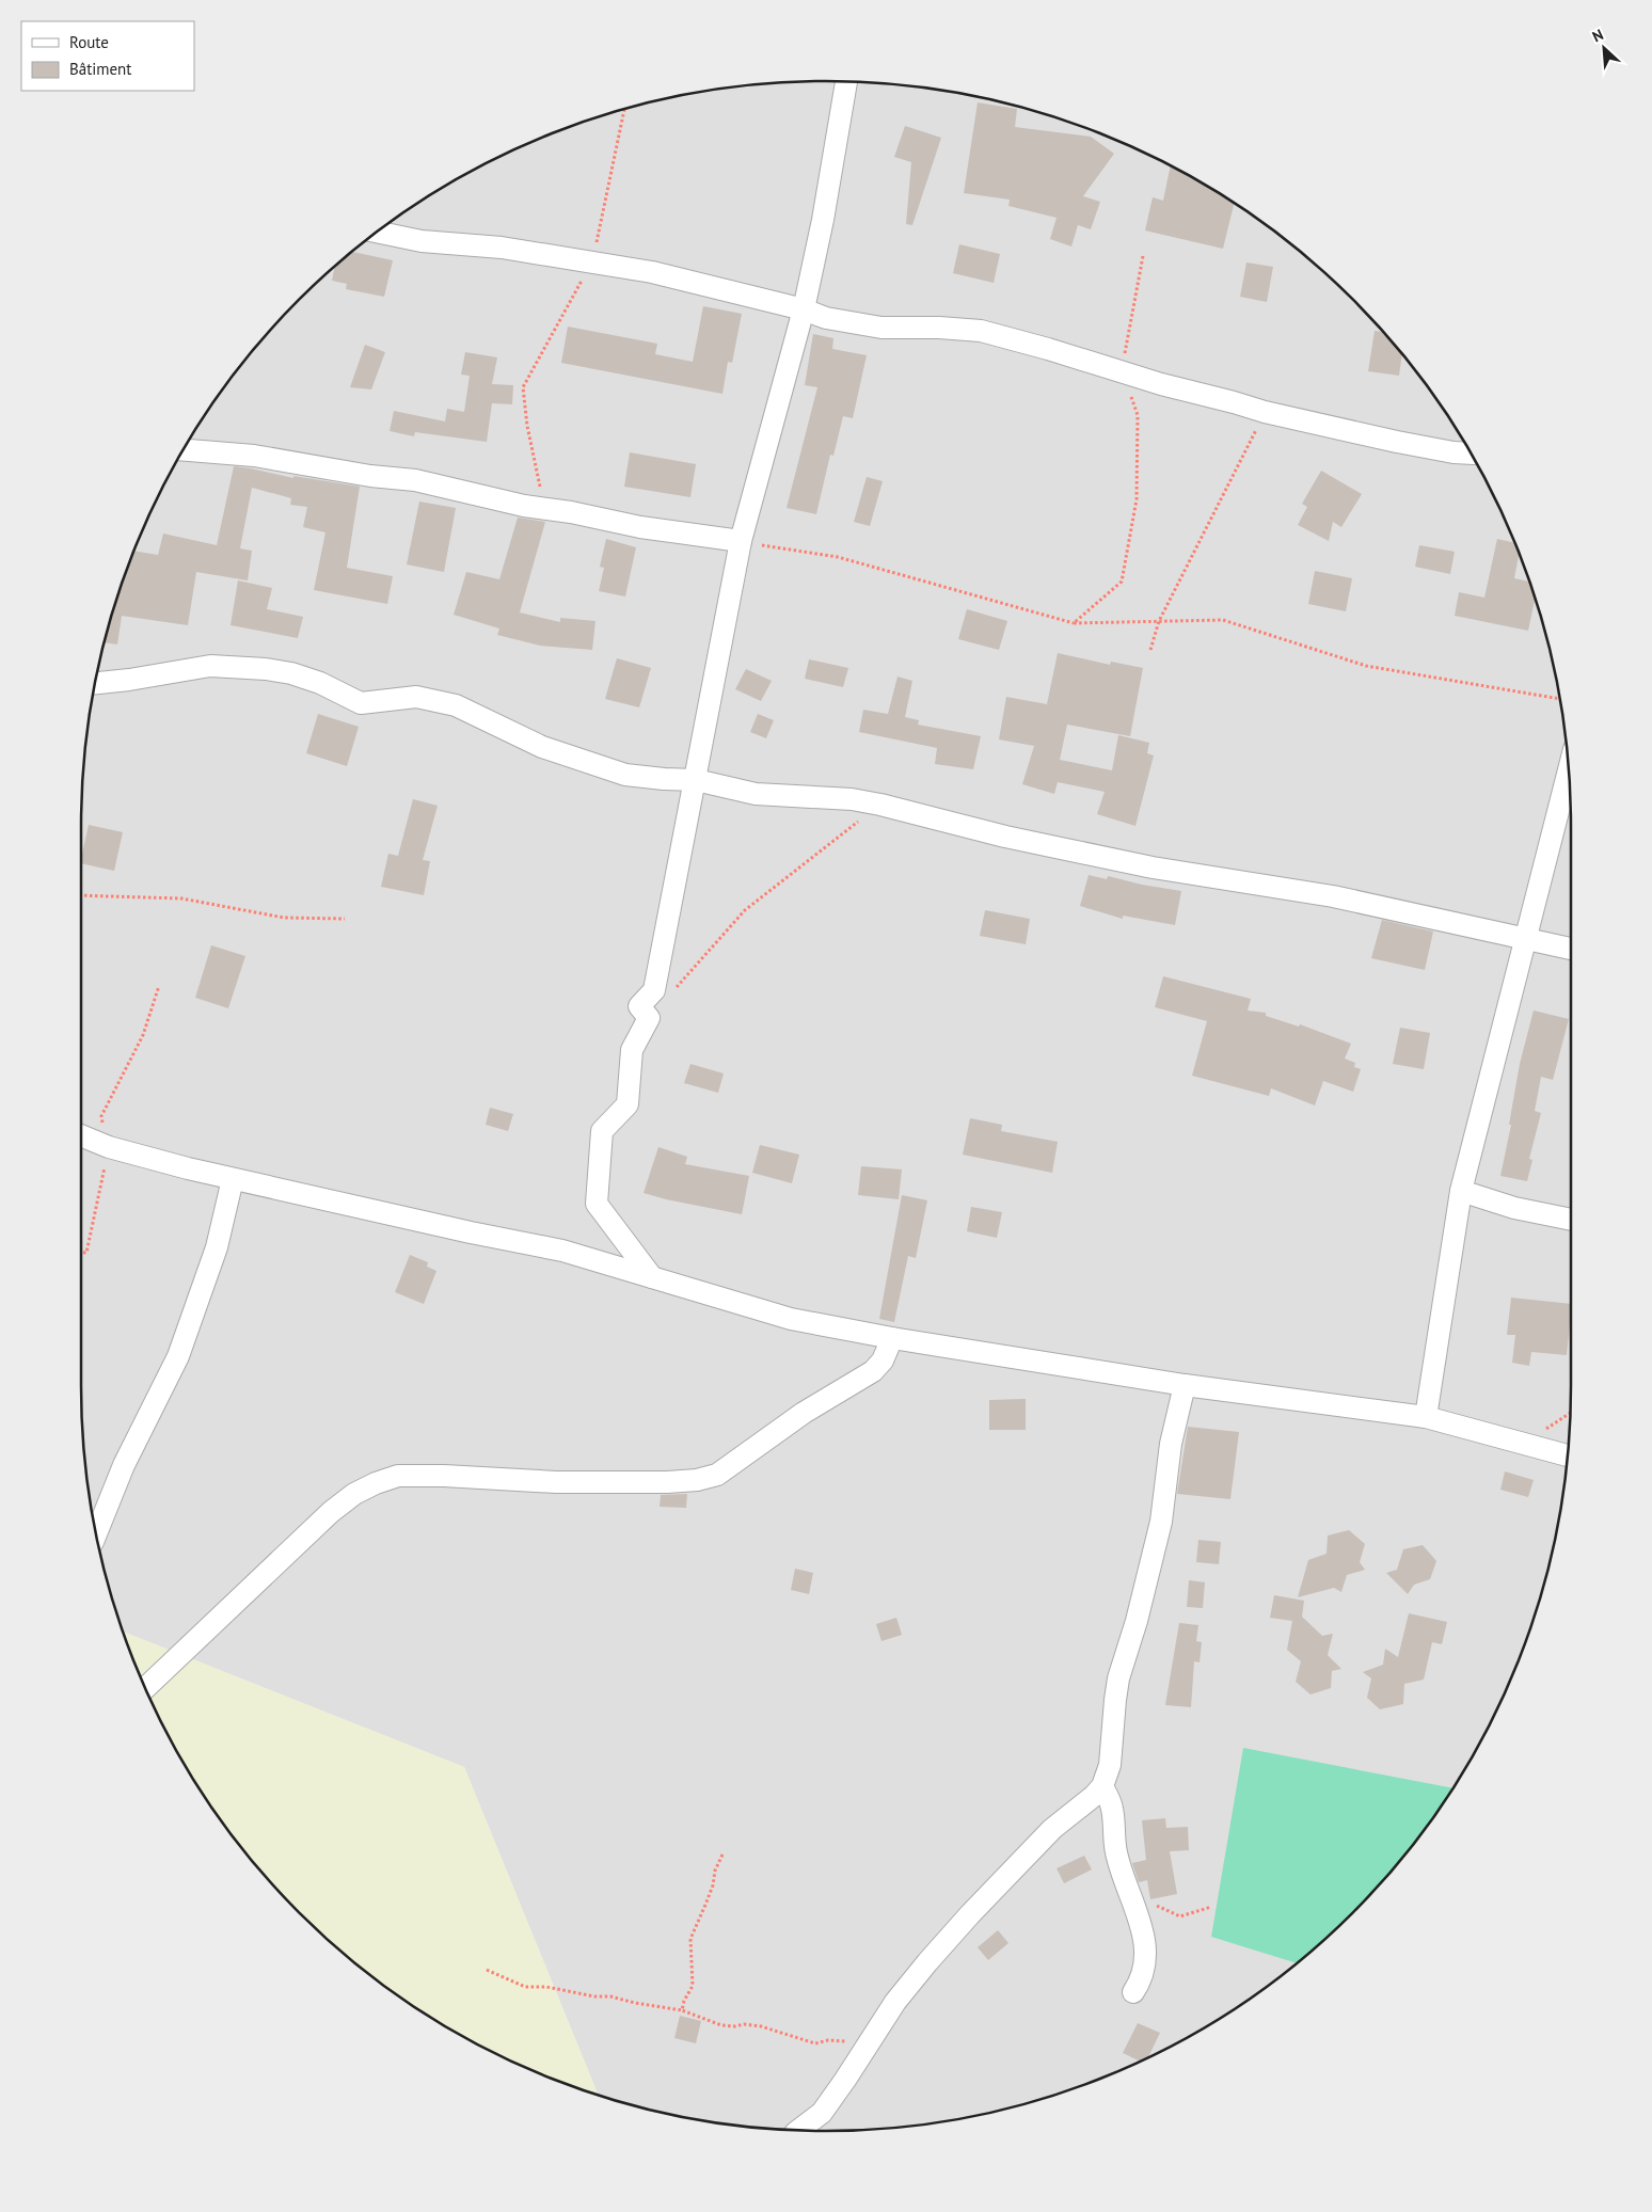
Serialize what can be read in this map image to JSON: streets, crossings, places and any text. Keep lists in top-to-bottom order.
{
  "legend": ["Route", "Bâtiment"],
  "north": "top left"
}
